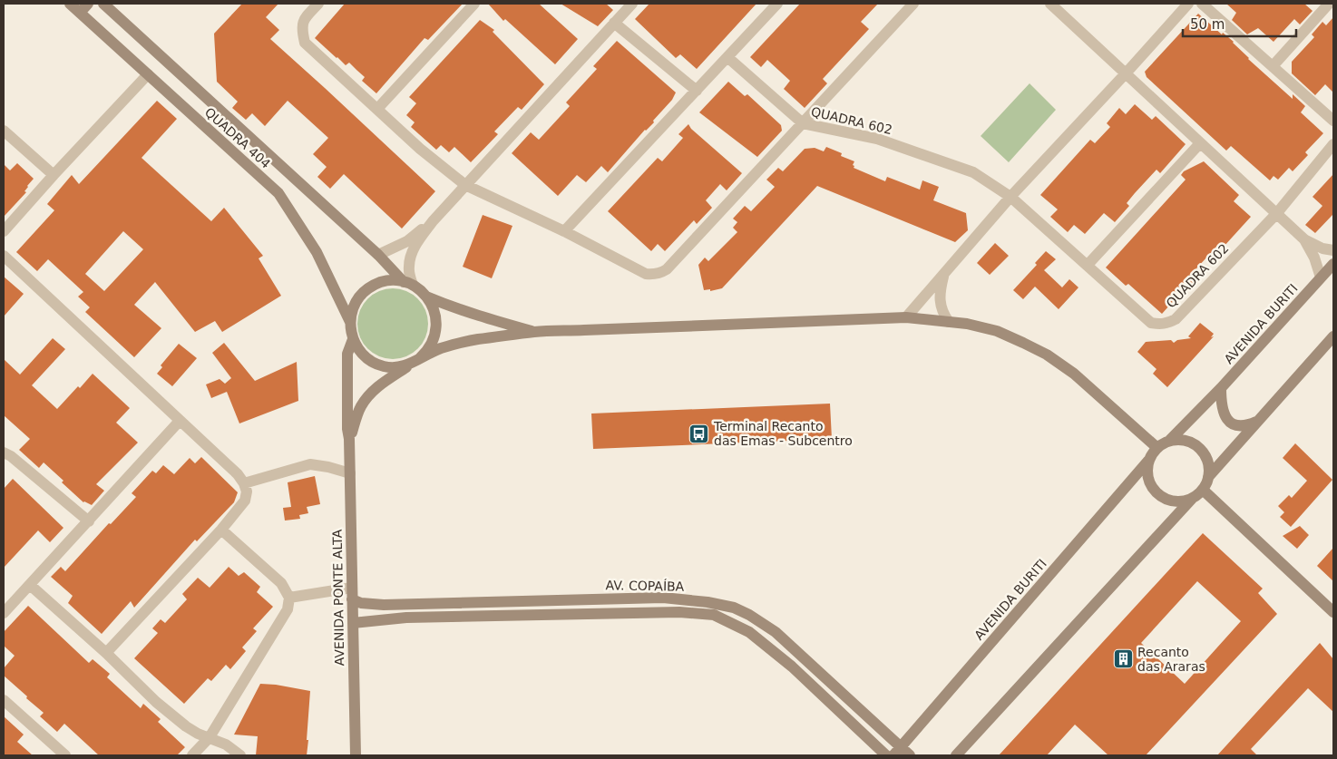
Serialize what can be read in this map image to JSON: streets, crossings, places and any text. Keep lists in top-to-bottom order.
{
  "streets": {
    "main road": [
      "QUADRA 404",
      "AVENIDA BURITI",
      "AV. COPAÍBA",
      "AVENIDA PONTE ALTA"
    ],
    "street": ["QUADRA 602"]
  },
  "crossings": [
    ["QUADRA 404", "AVENIDA PONTE ALTA"],
    ["AVENIDA BURITI", "AV. COPAÍBA"],
    ["AV. COPAÍBA", "AVENIDA PONTE ALTA"]
  ],
  "places": {
    "bus stop": ["Terminal Recanto das Emas - Subcentro"],
    "building": ["Recanto das Araras"]
  },
  "scale_bar": "50 m"
}
